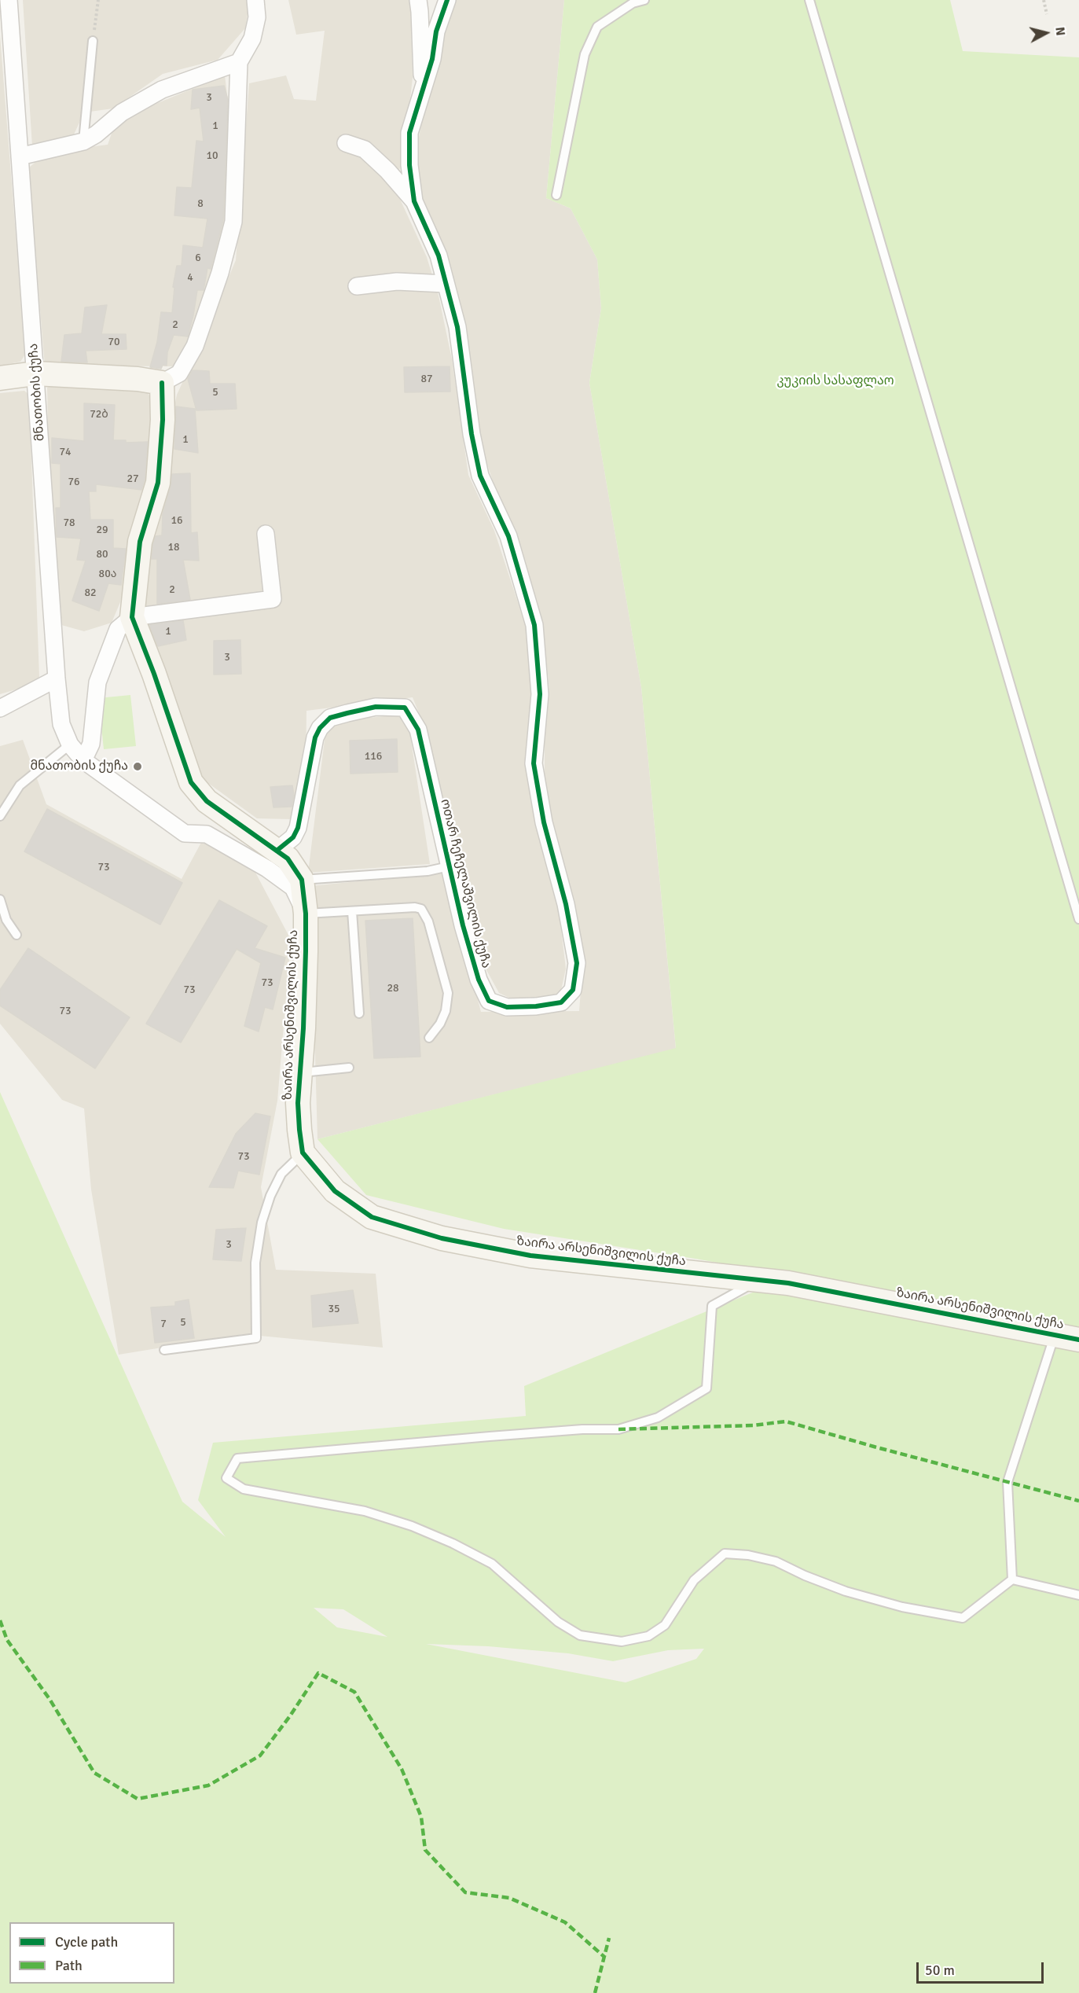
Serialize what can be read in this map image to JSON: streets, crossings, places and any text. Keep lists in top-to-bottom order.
{
  "streets": {
    "street": ["მნათობის ქუჩა", "ოთარ ჩეჩელაშვილის ქუჩა", "ზაირა არსენიშვილის ქუჩა"]
  },
  "crossings": [
    ["მნათობის ქუჩა", "ოთარ ჩეჩელაშვილის ქუჩა"],
    ["მნათობის ქუჩა", "ზაირა არსენიშვილის ქუჩა"],
    ["ოთარ ჩეჩელაშვილის ქუჩა", "ზაირა არსენიშვილის ქუჩა"]
  ],
  "parks": ["კუკიის სასაფლაო"],
  "places": ["მნათობის ქუჩა"],
  "house_numbers": [
    "3",
    "1",
    "10",
    "8",
    "6",
    "4",
    "2",
    "70",
    "87",
    "5",
    "72ბ",
    "1",
    "74",
    "27",
    "76",
    "16",
    "78",
    "29",
    "18",
    "80",
    "80ა",
    "2",
    "82",
    "1",
    "3",
    "116",
    "73",
    "73",
    "28",
    "73",
    "73",
    "73",
    "3",
    "35",
    "5",
    "7"
  ],
  "legend": ["Cycle path", "Path"],
  "scale_bar": "50 m",
  "north": "right"
}
